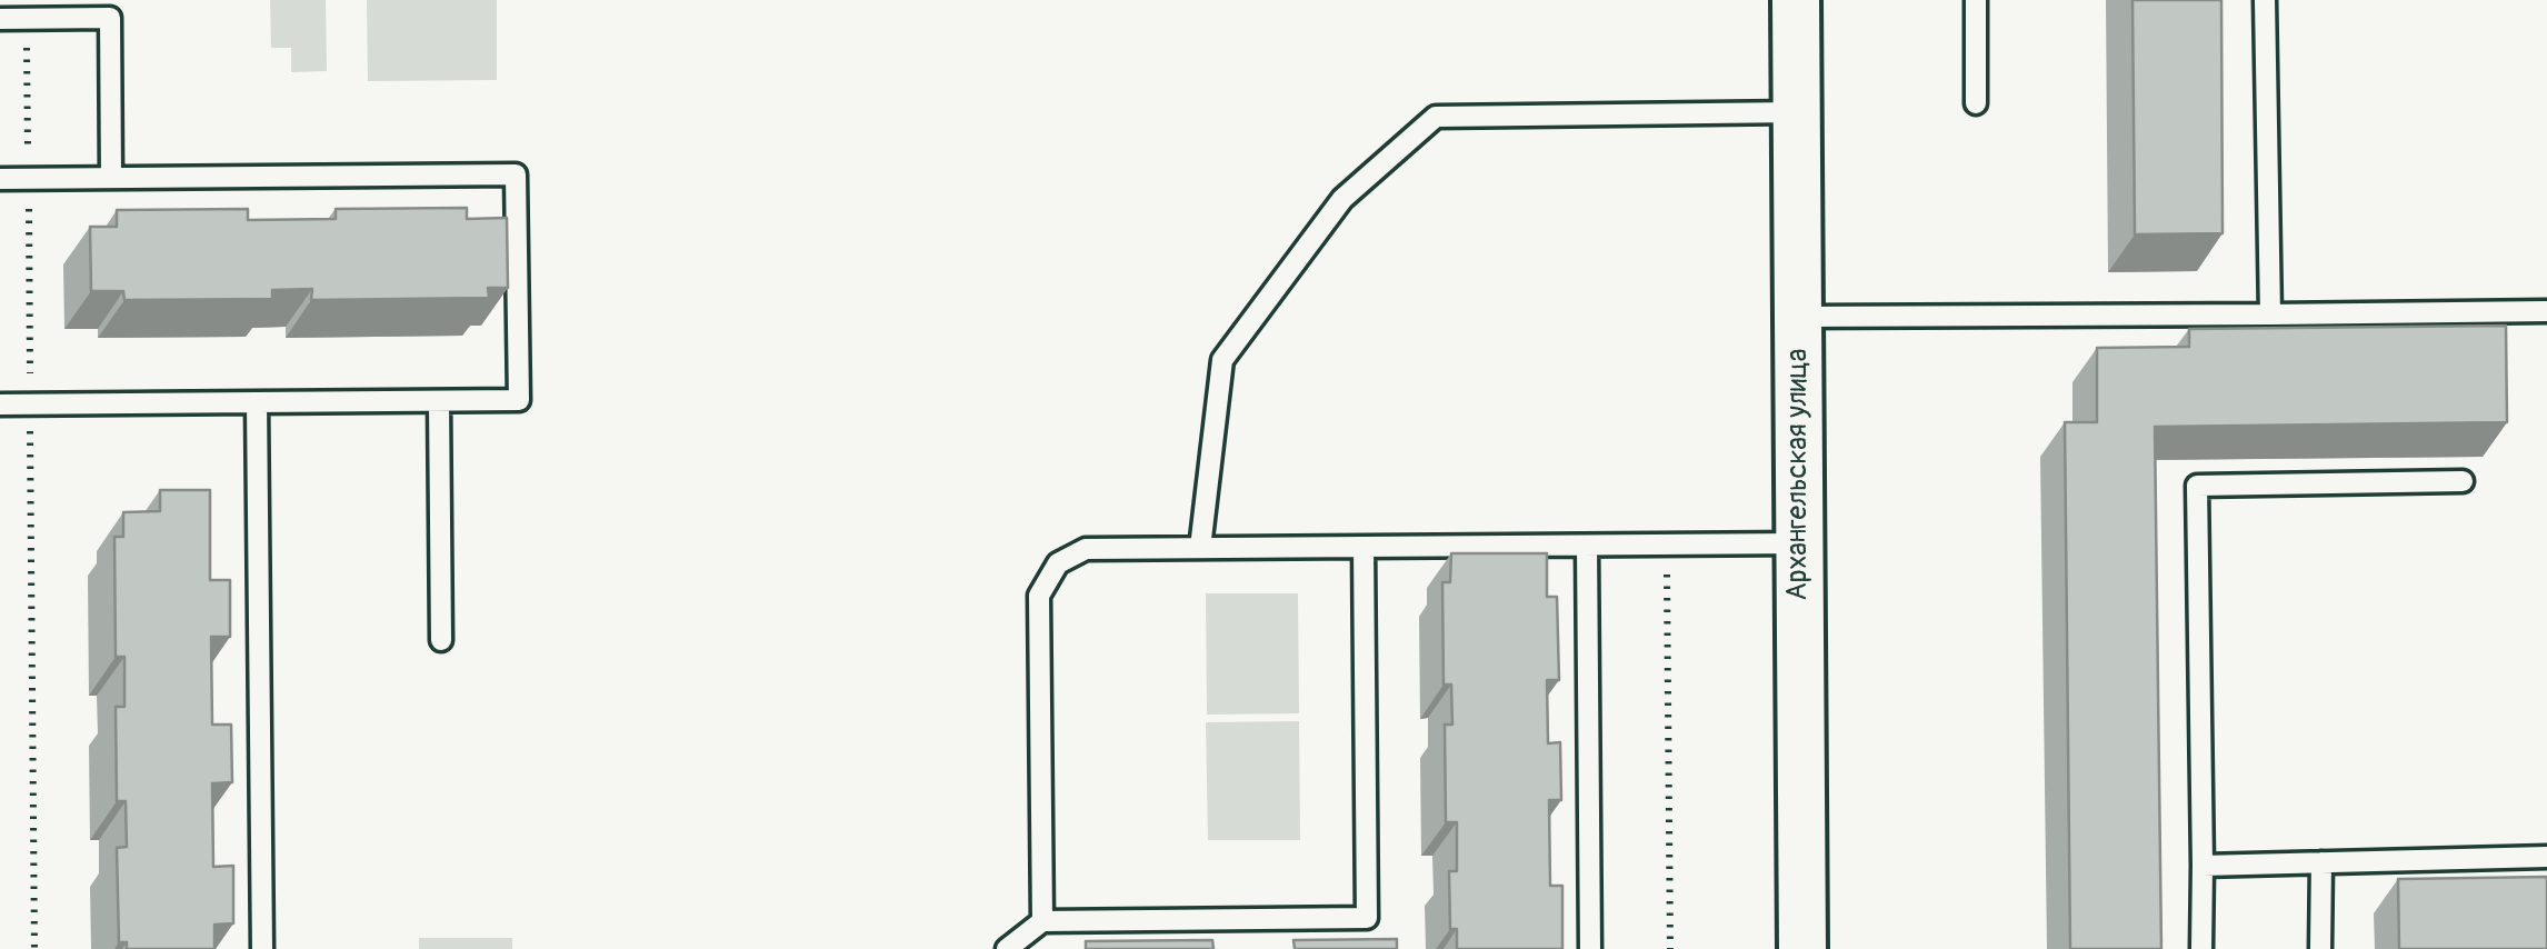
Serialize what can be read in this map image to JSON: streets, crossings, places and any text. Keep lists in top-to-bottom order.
{
  "streets": {
    "street": ["Архангельская улица"]
  }
}
